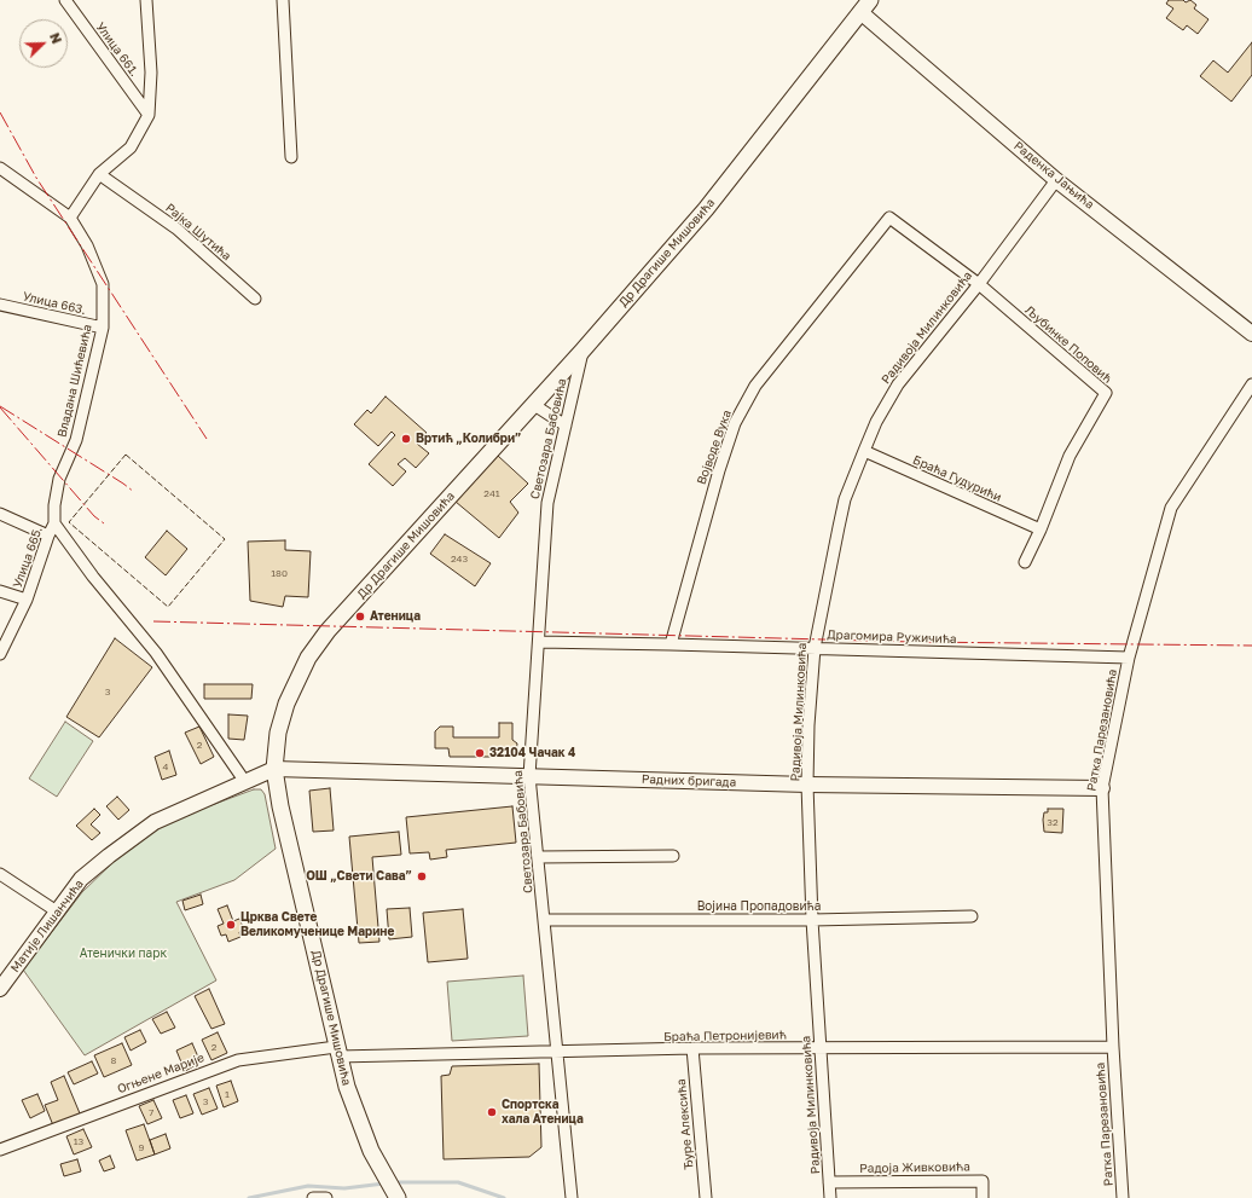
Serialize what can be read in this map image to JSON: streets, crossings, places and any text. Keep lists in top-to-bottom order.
{
  "streets": {
    "main road": ["Др Драгише Мишовића"],
    "street": [
      "Улица 661.",
      "Раденка Јањића",
      "Рајка Шутића",
      "Улица 663.",
      "Радивоја Милинковића",
      "Љубинке Поповић",
      "Владана Шићевића",
      "Светозара Бабовића",
      "Војводе Вука",
      "Браћа Гудурићи",
      "Улица 665.",
      "Драгомира Ружичића",
      "Ратка Парезановића",
      "Радних бригада",
      "Војина Пропадовића",
      "Матије Лишанчића",
      "Браћа Петронијевић",
      "Огњене Марије",
      "Ђуре Алексића",
      "Радоја Живковића"
    ]
  },
  "crossings": [
    ["Улица 661.", "Рајка Шутића"],
    ["Улица 661.", "Владана Шићевића"],
    ["Раденка Јањића", "Др Драгише Мишовића"],
    ["Раденка Јањића", "Радивоја Милинковића"],
    ["Др Драгише Мишовића", "Светозара Бабовића"],
    ["Др Драгише Мишовића", "Радних бригада"],
    ["Др Драгише Мишовића", "Матије Лишанчића"],
    ["Др Драгише Мишовића", "Браћа Петронијевић"],
    ["Др Драгише Мишовића", "Огњене Марије"],
    ["Улица 663.", "Владана Шићевића"],
    ["Радивоја Милинковића", "Љубинке Поповић"],
    ["Радивоја Милинковића", "Браћа Гудурићи"],
    ["Радивоја Милинковића", "Драгомира Ружичића"],
    ["Радивоја Милинковића", "Радних бригада"],
    ["Радивоја Милинковића", "Војина Пропадовића"],
    ["Радивоја Милинковића", "Браћа Петронијевић"],
    ["Радивоја Милинковића", "Радоја Живковића"],
    ["Љубинке Поповић", "Војводе Вука"],
    ["Љубинке Поповић", "Браћа Гудурићи"],
    ["Владана Шићевића", "Улица 665."],
    ["Светозара Бабовића", "Драгомира Ружичића"],
    ["Светозара Бабовића", "Радних бригада"],
    ["Светозара Бабовића", "Војина Пропадовића"],
    ["Светозара Бабовића", "Браћа Петронијевић"],
    ["Војводе Вука", "Драгомира Ружичића"],
    ["Драгомира Ружичића", "Ратка Парезановића"],
    ["Ратка Парезановића", "Радних бригада"],
    ["Ратка Парезановића", "Браћа Петронијевић"],
    ["Радних бригада", "Матије Лишанчића"],
    ["Браћа Петронијевић", "Огњене Марије"],
    ["Браћа Петронијевић", "Ђуре Алексића"]
  ],
  "parks": ["Атенички парк"],
  "places": [
    "Вртић „Колибри”",
    "Атеница",
    "32104 Чачак 4",
    "ОШ „Свети Сава”",
    "Црква Свете Великомученице Марине",
    "Спортска хала Атеница"
  ],
  "house_numbers": [
    "241",
    "243",
    "180",
    "3",
    "2",
    "4",
    "32",
    "2",
    "8",
    "1",
    "3",
    "7",
    "13",
    "9"
  ],
  "north": "top right"
}
